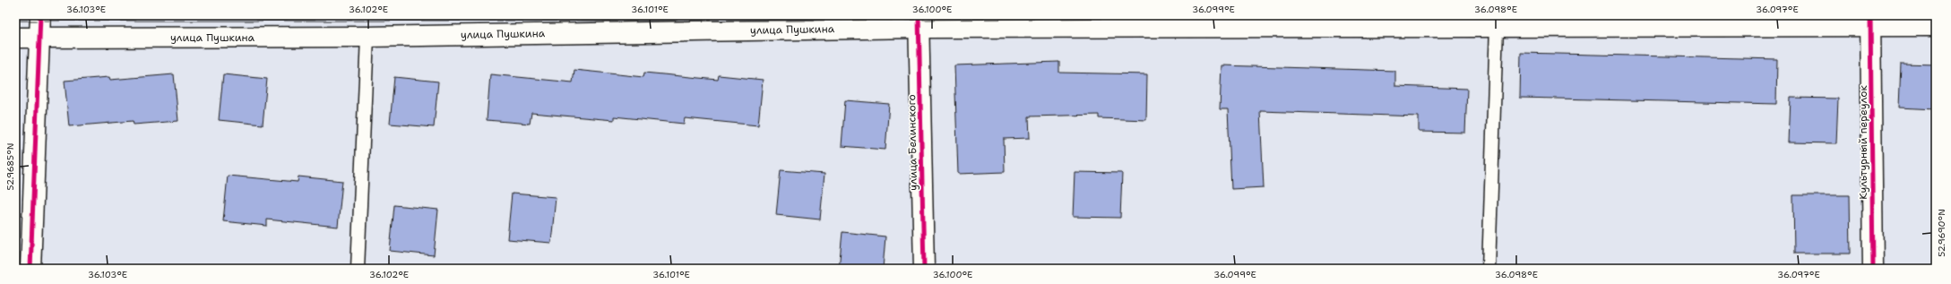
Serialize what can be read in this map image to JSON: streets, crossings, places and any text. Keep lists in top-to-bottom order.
{
  "streets": {
    "main road": ["улица Пушкина", "улица Белинского", "Культурный переулок"]
  },
  "crossings": [
    ["улица Пушкина", "улица Белинского"],
    ["улица Пушкина", "Культурный переулок"]
  ],
  "coordinates": [
    "36.103°E",
    "36.102°E",
    "36.101°E",
    "36.100°E",
    "36.099°E",
    "36.098°E",
    "36.097°E",
    "52.9685°N",
    "52.9690°N"
  ]
}
